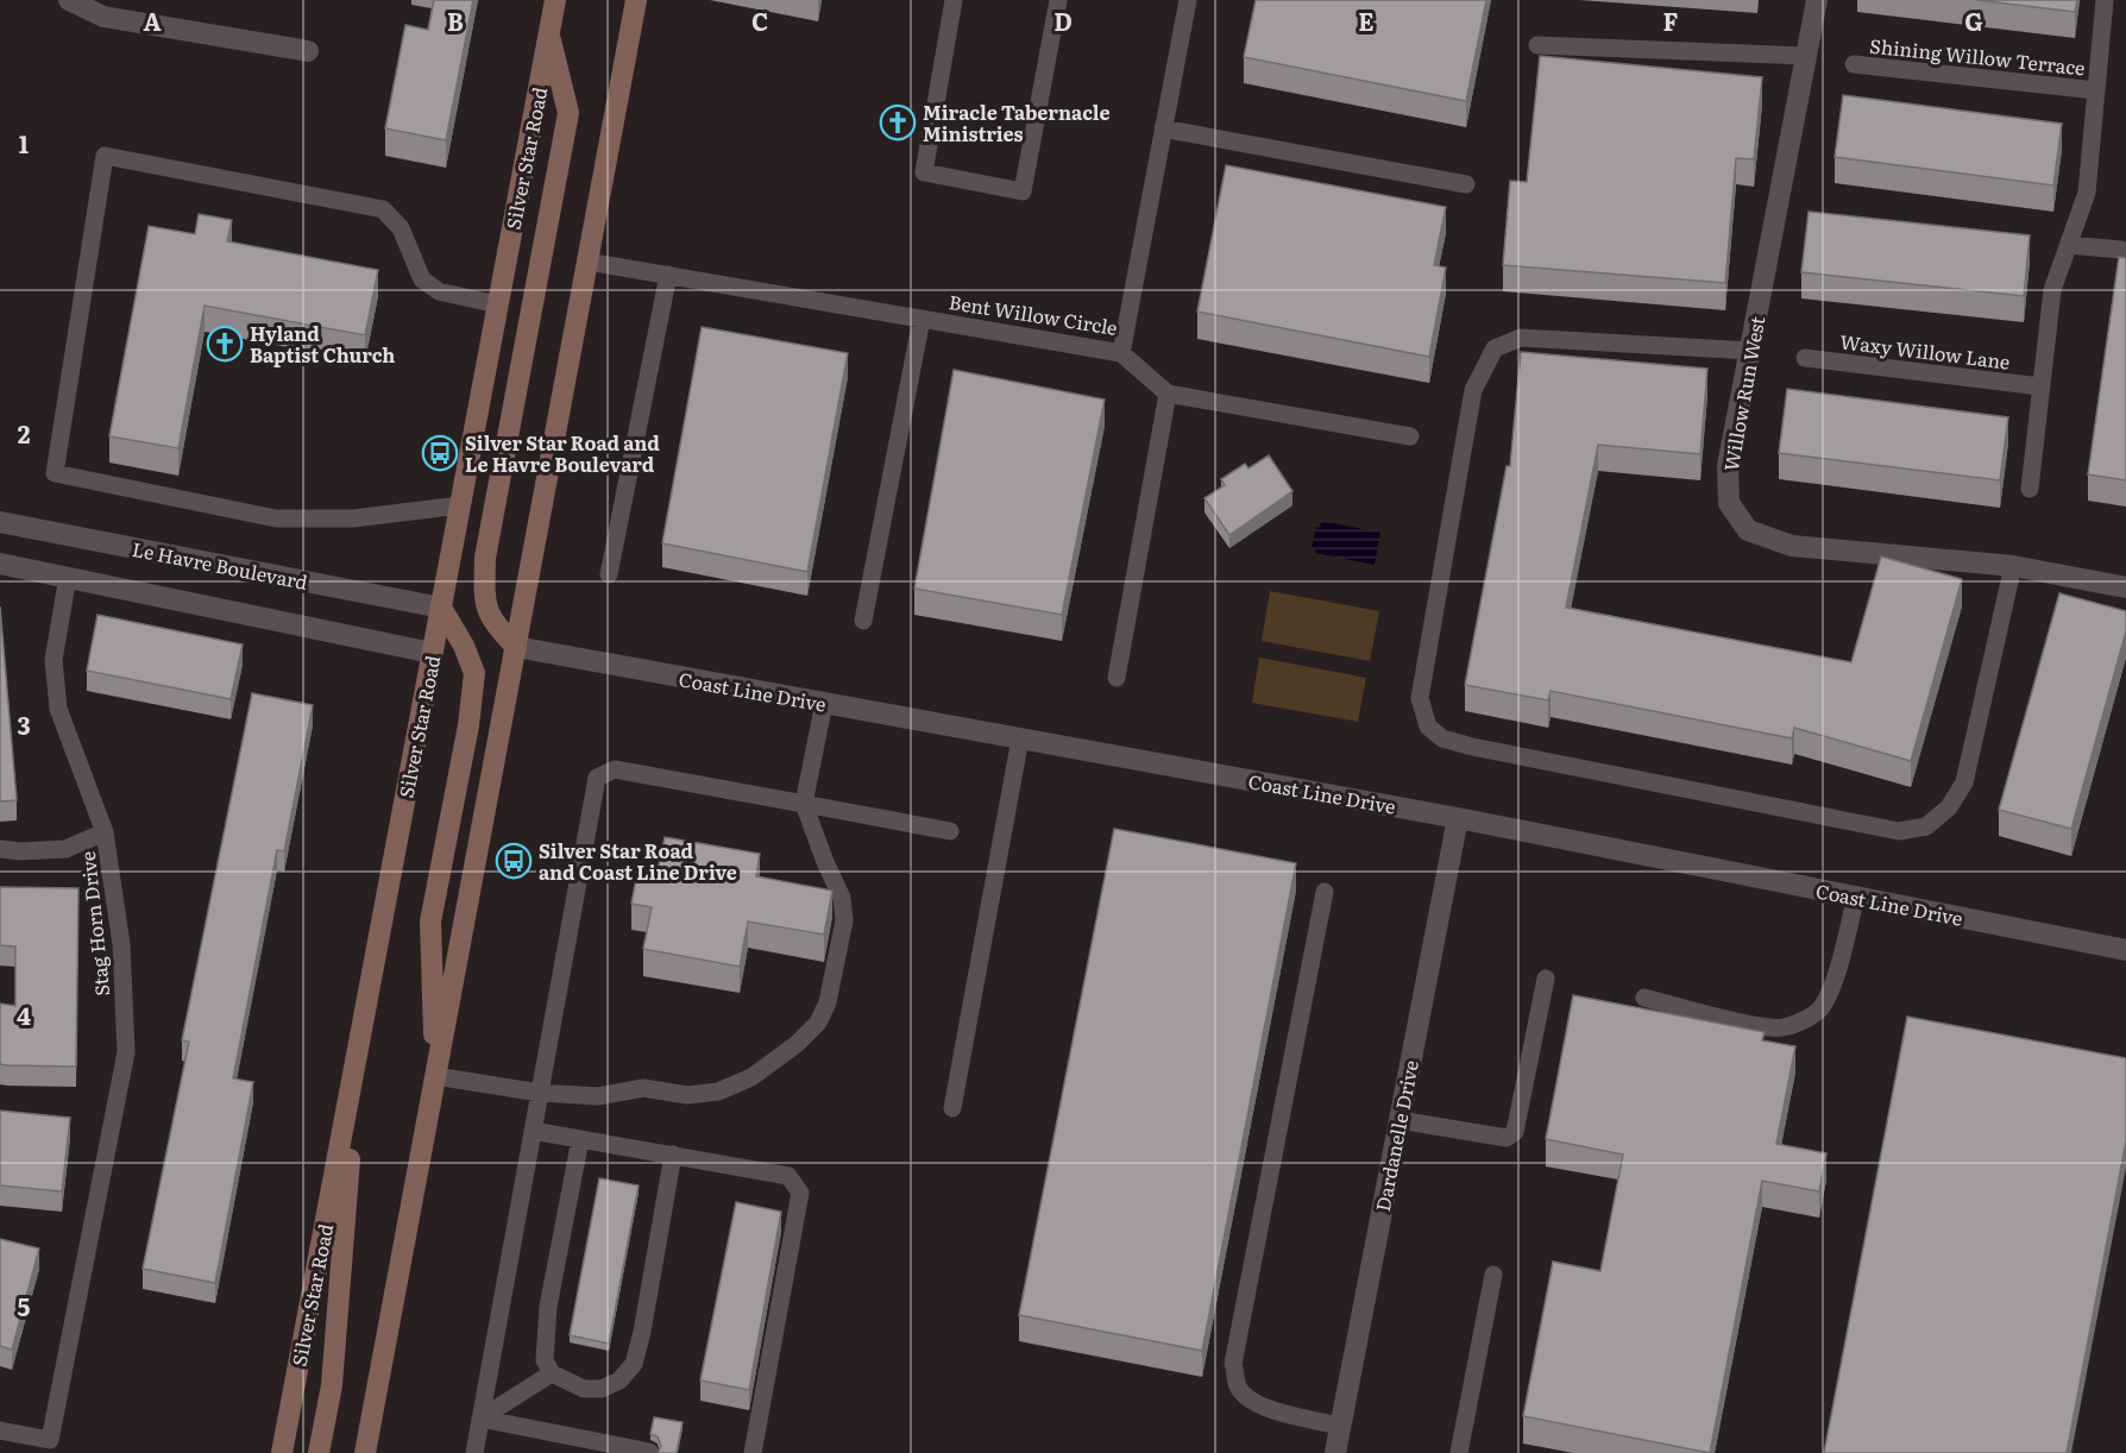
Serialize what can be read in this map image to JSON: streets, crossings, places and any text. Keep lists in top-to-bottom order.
{
  "streets": {
    "main road": ["Silver Star Road"],
    "street": [
      "Willow Run West",
      "Le Havre Boulevard",
      "Coast Line Drive",
      "Dardanelle Drive"
    ],
    "lane": [
      "Shining Willow Terrace",
      "Bent Willow Circle",
      "Waxy Willow Lane",
      "Stag Horn Drive"
    ]
  },
  "crossings": [
    ["Silver Star Road", "Le Havre Boulevard"],
    ["Coast Line Drive", "Dardanelle Drive"]
  ],
  "places": {
    "church": ["Miracle Tabernacle Ministries", "Hyland Baptist Church"],
    "bus stop": ["Silver Star Road and Le Havre Boulevard", "Silver Star Road and Coast Line Drive"]
  },
  "grid": {
    "columns": [
      "A",
      "B",
      "C",
      "D",
      "E",
      "F",
      "G"
    ],
    "rows": [
      "1",
      "2",
      "3",
      "4",
      "5"
    ]
  }
}
